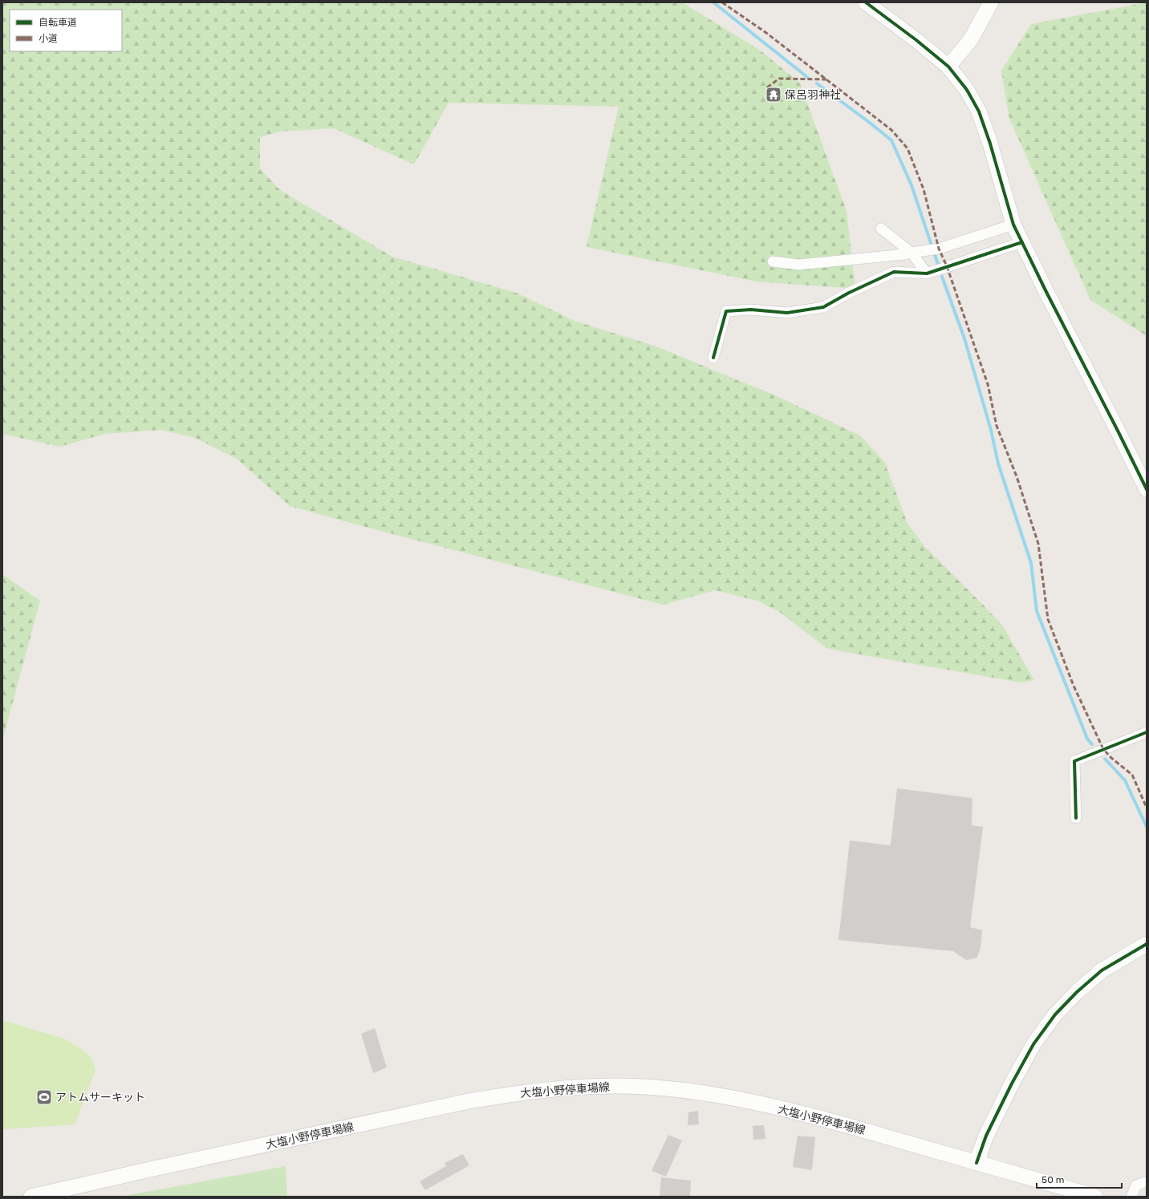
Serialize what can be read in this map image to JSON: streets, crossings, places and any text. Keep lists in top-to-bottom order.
{
  "streets": {
    "main road": ["大塩小野停車場線"]
  },
  "places": {
    "temple": ["保呂羽神社"],
    "sports": ["アトムサーキット"]
  },
  "legend": ["自転車道", "小道"],
  "scale_bar": "50 m"
}
